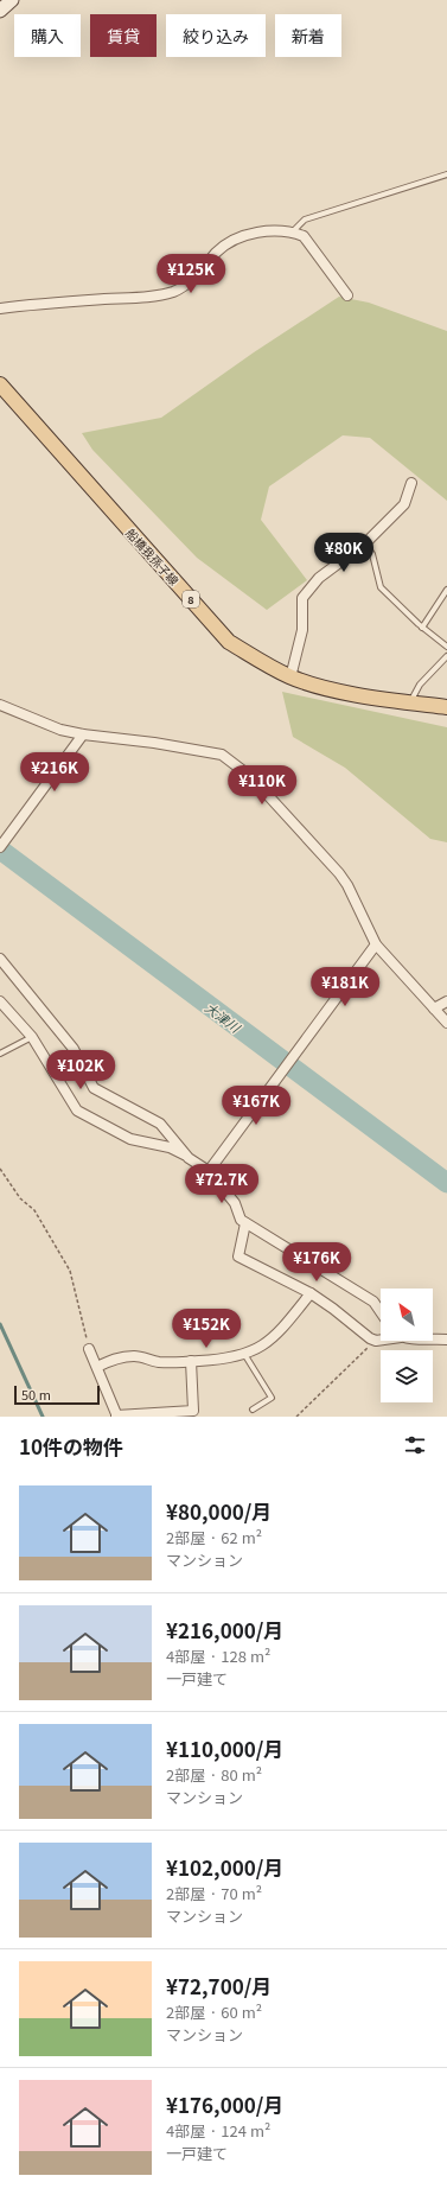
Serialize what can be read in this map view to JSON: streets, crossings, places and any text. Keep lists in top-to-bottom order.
{
  "streets": {
    "main road": ["船橋我孫子線", "8"]
  },
  "water": ["大津川"],
  "scale_bar": "50 m",
  "north": "top left",
  "page": {
    "chip": [
      "購入",
      "賃貸",
      "絞り込み",
      "新着"
    ],
    "price": [
      "¥125K",
      "¥80K",
      "¥216K",
      "¥110K",
      "¥181K",
      "¥102K",
      "¥167K",
      "¥72.7K",
      "¥176K",
      "¥152K"
    ],
    "scale": "50 m",
    "heading": "10件の物件",
    "list": [
      {
        "name": "¥80,000/月",
        "note": "2部屋 · 62 m² · マンション"
      },
      {
        "name": "¥216,000/月",
        "note": "4部屋 · 128 m² · 一戸建て"
      },
      {
        "name": "¥110,000/月",
        "note": "2部屋 · 80 m² · マンション"
      },
      {
        "name": "¥102,000/月",
        "note": "2部屋 · 70 m² · マンション"
      },
      {
        "name": "¥72,700/月",
        "note": "2部屋 · 60 m² · マンション"
      },
      {
        "name": "¥176,000/月",
        "note": "4部屋 · 124 m² · 一戸建て"
      }
    ]
  }
}
